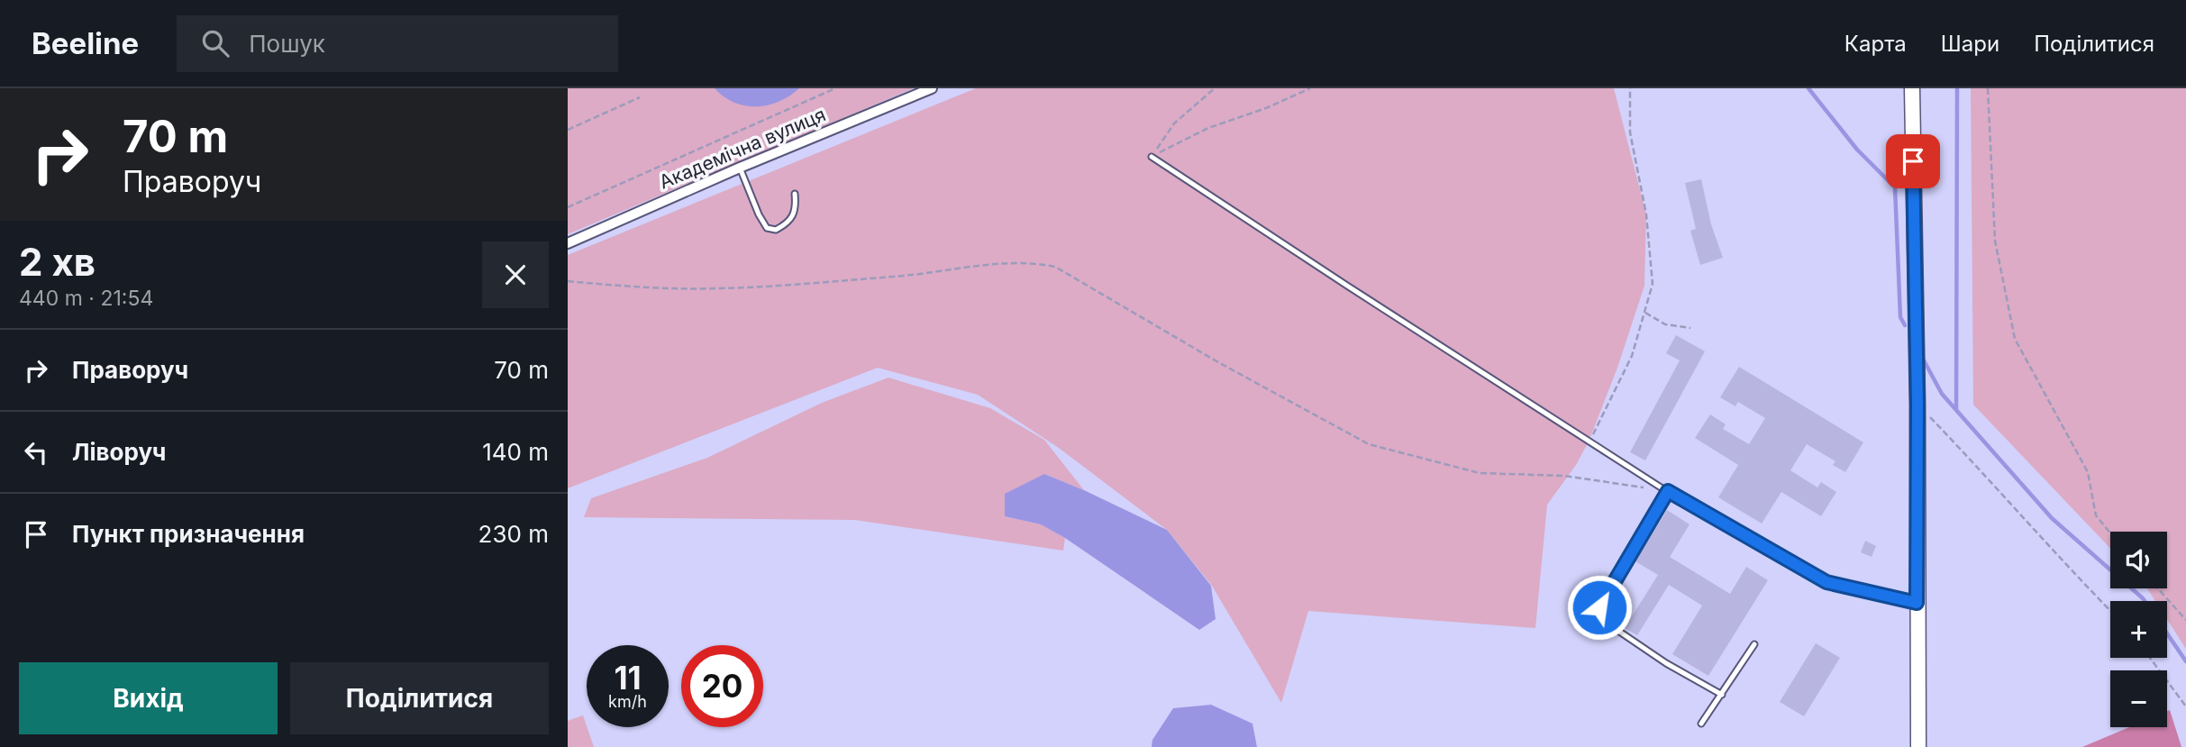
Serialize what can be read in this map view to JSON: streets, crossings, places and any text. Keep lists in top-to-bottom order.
{
  "streets": {
    "street": ["Академічна вулиця"]
  },
  "page": {
    "header": "Beeline",
    "search": "Пошук",
    "nav": ["Карта", "Шари", "Поділитися"],
    "turn": ["70 m", "Праворуч"],
    "heading": ["2 хв", "440 m · 21:54"],
    "list": [
      {
        "name": "Праворуч",
        "value": "70 m"
      },
      {
        "name": "Ліворуч",
        "value": "140 m"
      },
      {
        "name": "Пункт призначення",
        "value": "230 m"
      }
    ],
    "map_buttons": ["+", "−"],
    "speed": "11 km/h",
    "limit": "20",
    "buttons": ["Вихід", "Поділитися"]
  }
}
